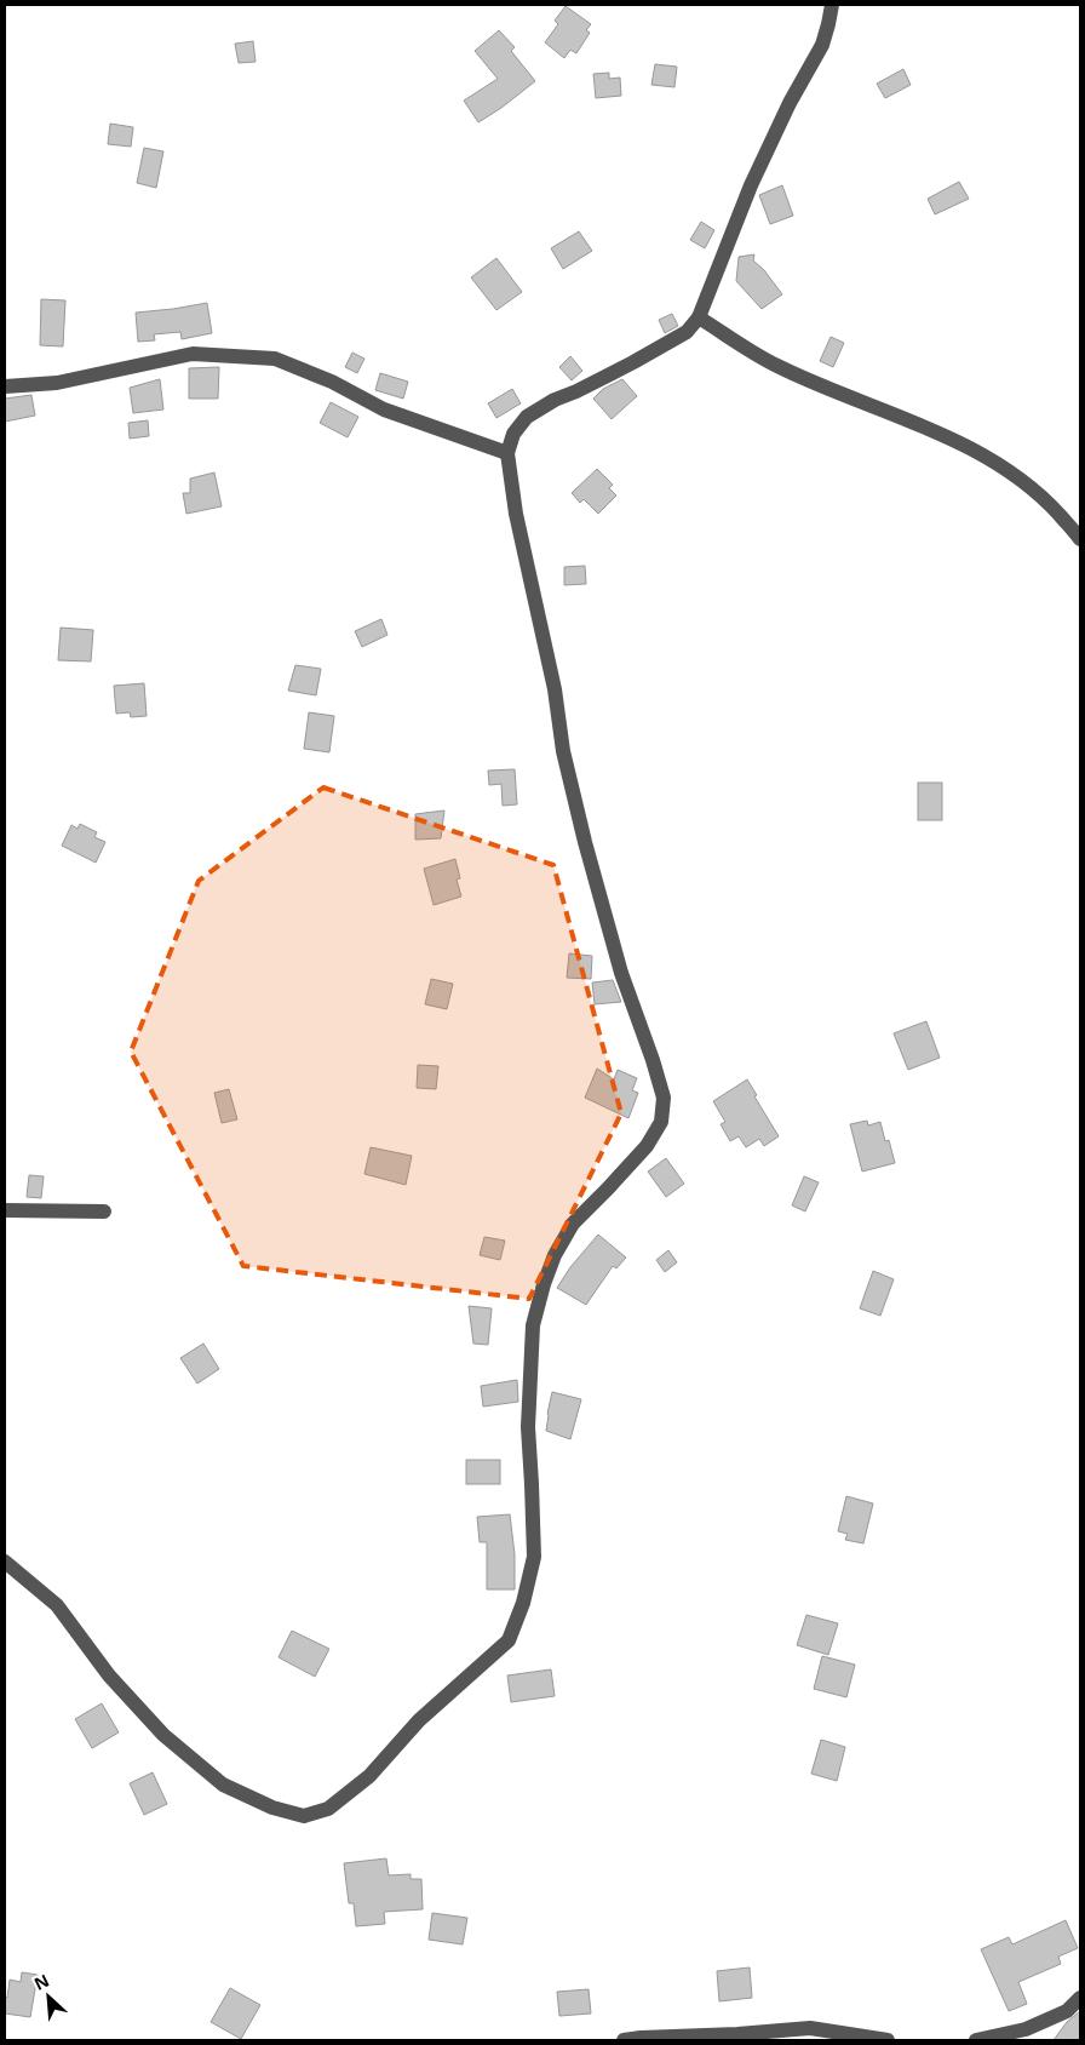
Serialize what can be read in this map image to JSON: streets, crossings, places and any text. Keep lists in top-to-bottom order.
{
  "north": "top left"
}
